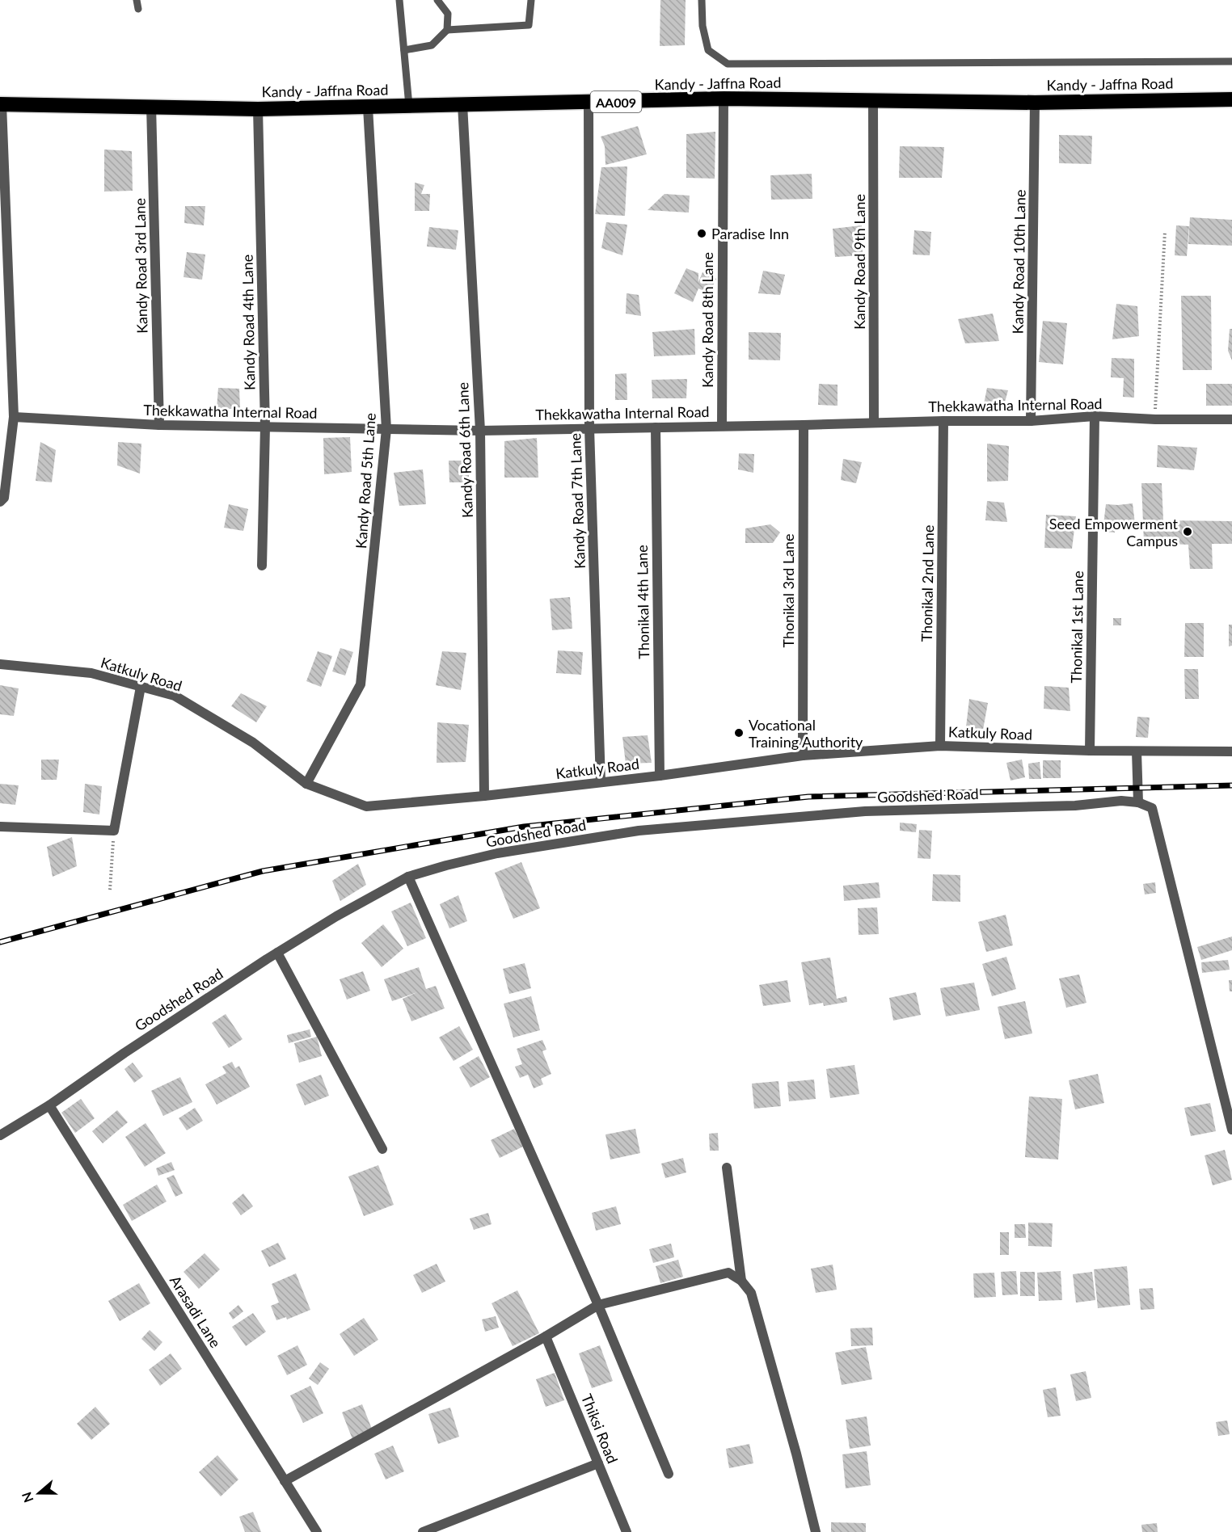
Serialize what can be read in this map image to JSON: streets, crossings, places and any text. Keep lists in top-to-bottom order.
{
  "streets": {
    "highway": ["Kandy - Jaffna Road", "AA009"],
    "street": [
      "Kandy Road 9th Lane",
      "Kandy Road 10th Lane",
      "Kandy Road 3rd Lane",
      "Kandy Road 8th Lane",
      "Kandy Road 4th Lane",
      "Thekkawatha Internal Road",
      "Kandy Road 6th Lane",
      "Kandy Road 5th Lane",
      "Kandy Road 7th Lane",
      "Thonikal 2nd Lane",
      "Thonikal 3rd Lane",
      "Thonikal 4th Lane",
      "Thonikal 1st Lane",
      "Katkuly Road",
      "Goodshed Road",
      "Arasadi Lane",
      "Thiksi Road"
    ]
  },
  "crossings": [
    ["Kandy - Jaffna Road", "Kandy Road 9th Lane"],
    ["Kandy - Jaffna Road", "Kandy Road 10th Lane"],
    ["Kandy - Jaffna Road", "Kandy Road 3rd Lane"],
    ["Kandy - Jaffna Road", "Kandy Road 8th Lane"],
    ["Kandy - Jaffna Road", "Kandy Road 4th Lane"],
    ["Kandy - Jaffna Road", "Kandy Road 6th Lane"],
    ["Kandy - Jaffna Road", "Kandy Road 5th Lane"],
    ["Kandy - Jaffna Road", "Kandy Road 7th Lane"],
    ["Kandy Road 9th Lane", "Thekkawatha Internal Road"],
    ["Kandy Road 10th Lane", "Thekkawatha Internal Road"],
    ["Kandy Road 3rd Lane", "Thekkawatha Internal Road"],
    ["Kandy Road 8th Lane", "Thekkawatha Internal Road"],
    ["Kandy Road 4th Lane", "Thekkawatha Internal Road"],
    ["Thekkawatha Internal Road", "Kandy Road 6th Lane"],
    ["Thekkawatha Internal Road", "Kandy Road 5th Lane"],
    ["Thekkawatha Internal Road", "Kandy Road 7th Lane"],
    ["Thekkawatha Internal Road", "Thonikal 2nd Lane"],
    ["Thekkawatha Internal Road", "Thonikal 3rd Lane"],
    ["Thekkawatha Internal Road", "Thonikal 4th Lane"],
    ["Thekkawatha Internal Road", "Thonikal 1st Lane"],
    ["Kandy Road 6th Lane", "Katkuly Road"],
    ["Kandy Road 5th Lane", "Katkuly Road"],
    ["Kandy Road 7th Lane", "Katkuly Road"],
    ["Thonikal 2nd Lane", "Katkuly Road"],
    ["Thonikal 3rd Lane", "Katkuly Road"],
    ["Thonikal 4th Lane", "Katkuly Road"],
    ["Thonikal 1st Lane", "Katkuly Road"],
    ["Goodshed Road", "Arasadi Lane"]
  ],
  "places": ["Paradise Inn", "Seed Empowerment Campus", "Vocational Training Authority"],
  "north": "left"
}
